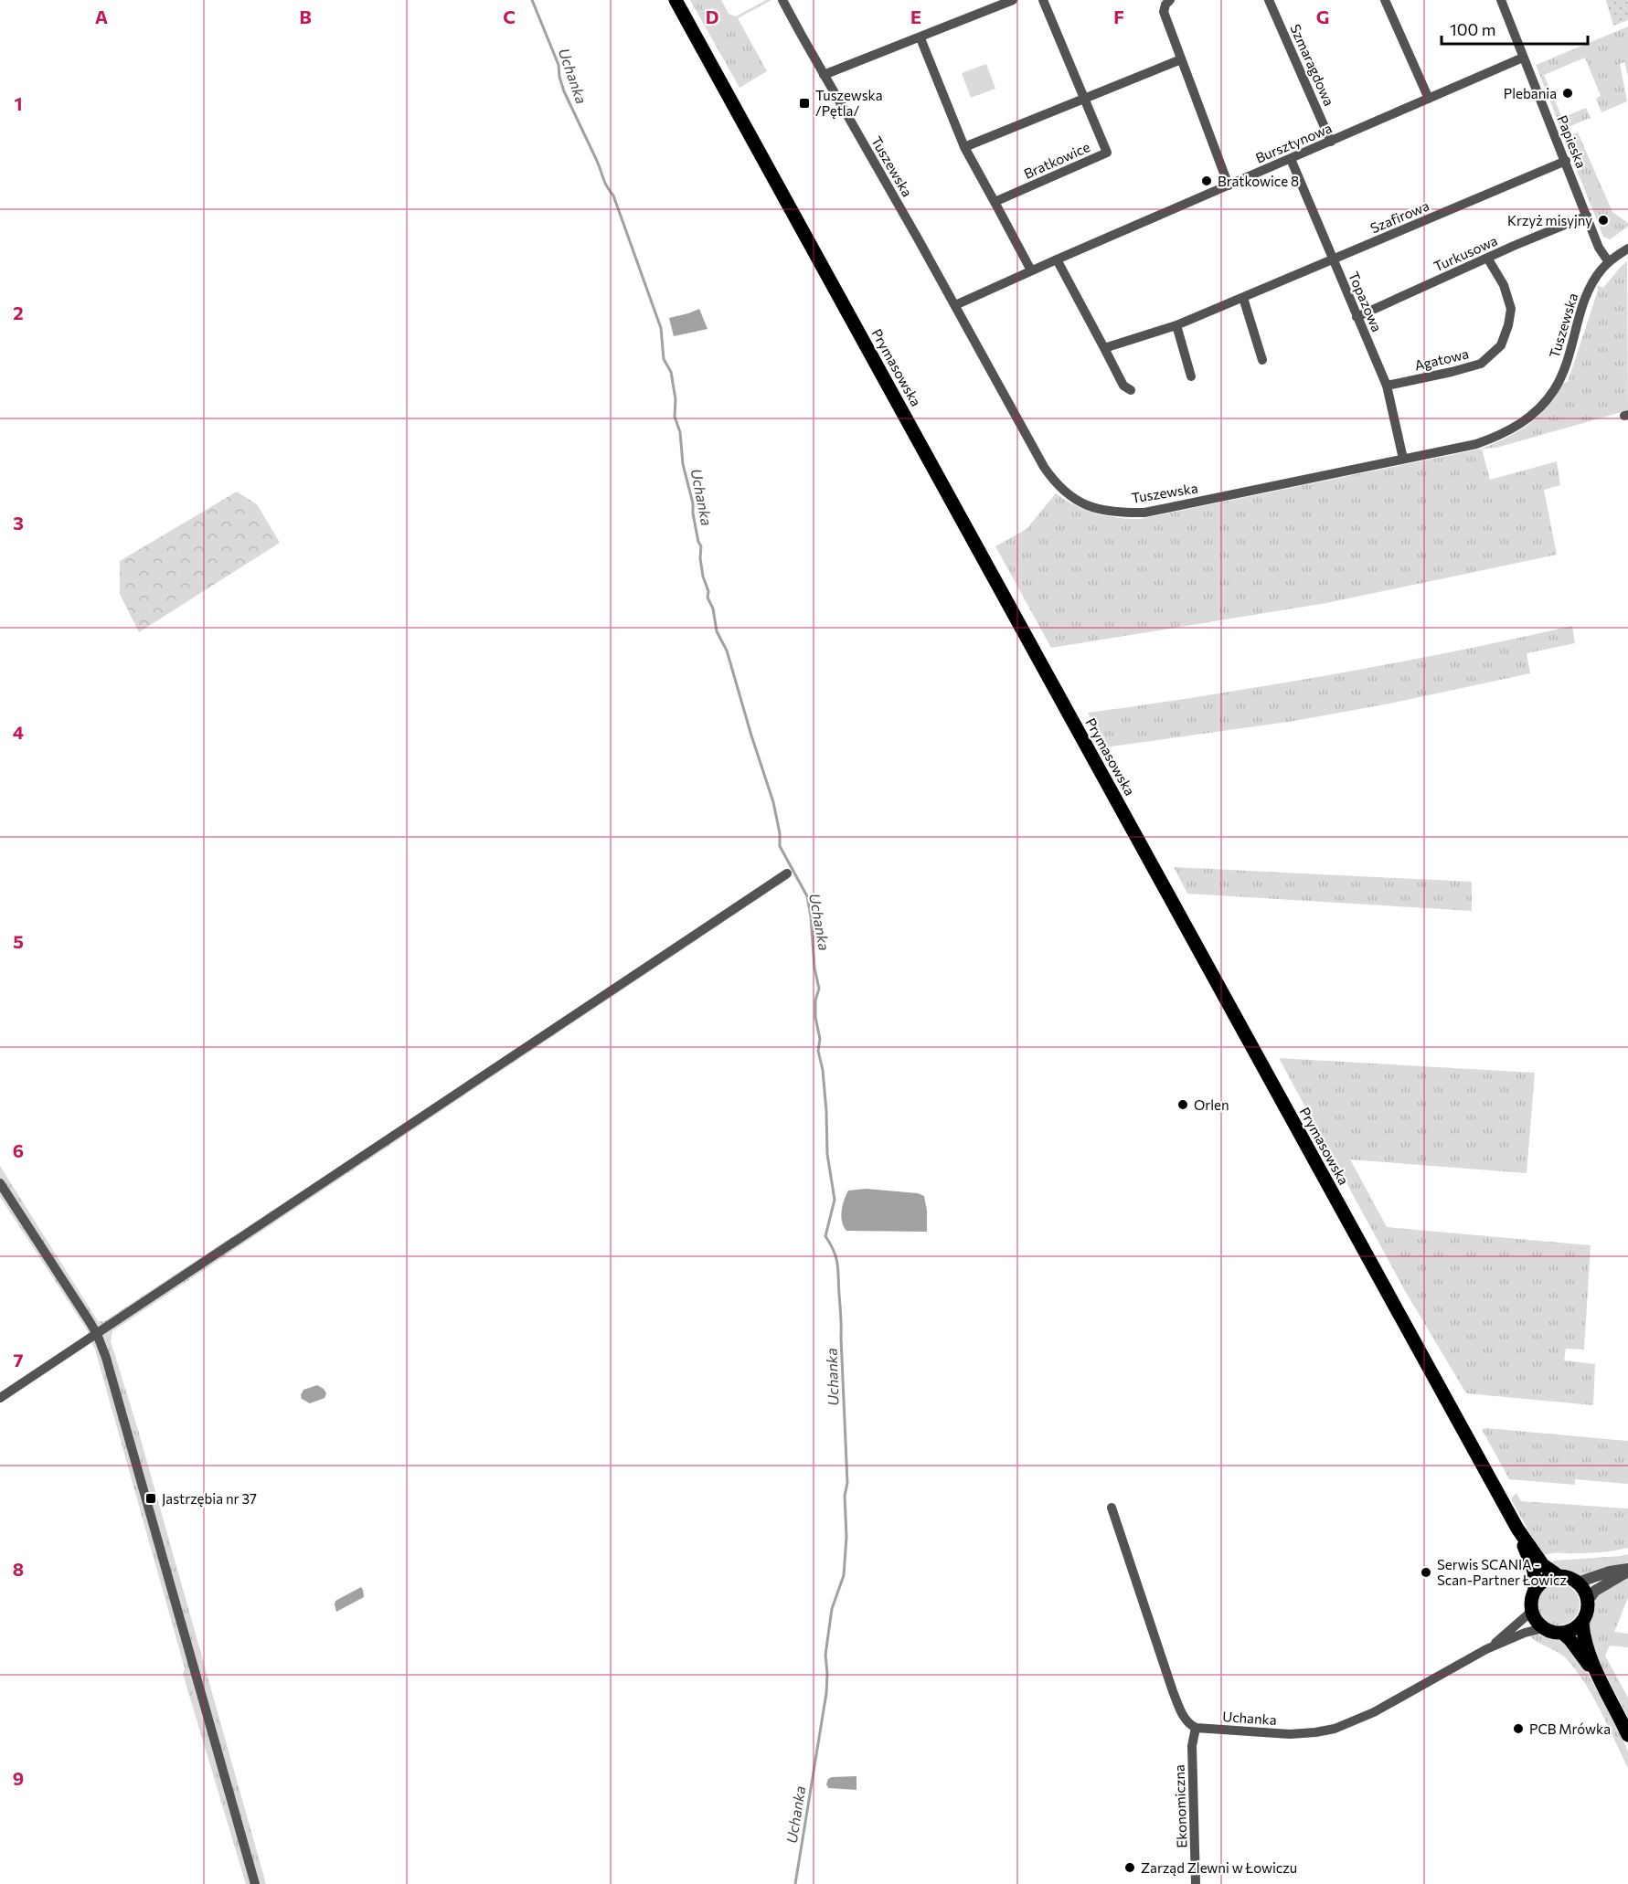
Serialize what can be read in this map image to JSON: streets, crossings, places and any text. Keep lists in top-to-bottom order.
{
  "streets": {
    "main road": ["Prymasowska"],
    "street": [
      "Szmaragdowa",
      "Papieska",
      "Bursztynowa",
      "Bratkowice",
      "Tuszewska",
      "Szafirowa",
      "Turkusowa",
      "Topazowa",
      "Agatowa",
      "Uchanka",
      "Ekonomiczna"
    ]
  },
  "crossings": [
    ["Szmaragdowa", "Bursztynowa"],
    ["Papieska", "Bursztynowa"],
    ["Papieska", "Tuszewska"],
    ["Papieska", "Szafirowa"],
    ["Papieska", "Turkusowa"],
    ["Bursztynowa", "Tuszewska"],
    ["Bursztynowa", "Topazowa"],
    ["Tuszewska", "Topazowa"],
    ["Szafirowa", "Topazowa"],
    ["Turkusowa", "Topazowa"],
    ["Turkusowa", "Agatowa"],
    ["Topazowa", "Agatowa"],
    ["Prymasowska", "Uchanka"],
    ["Uchanka", "Ekonomiczna"]
  ],
  "water": ["Uchanka"],
  "places": {
    "other": [
      "Plebania",
      "Bratkowice 8",
      "Krzyż misyjny",
      "Orlen",
      "Serwis SCANIA - Scan-Partner Łowicz",
      "PCB Mrówka",
      "Zarząd Zlewni w Łowiczu"
    ],
    "transit": ["Tuszewska /Pętla/", "Jastrzębia nr 37"]
  },
  "scale_bar": "100 m",
  "grid": {
    "columns": [
      "A",
      "B",
      "C",
      "D",
      "E",
      "F",
      "G"
    ],
    "rows": [
      "1",
      "2",
      "3",
      "4",
      "5",
      "6",
      "7",
      "8",
      "9"
    ]
  }
}
